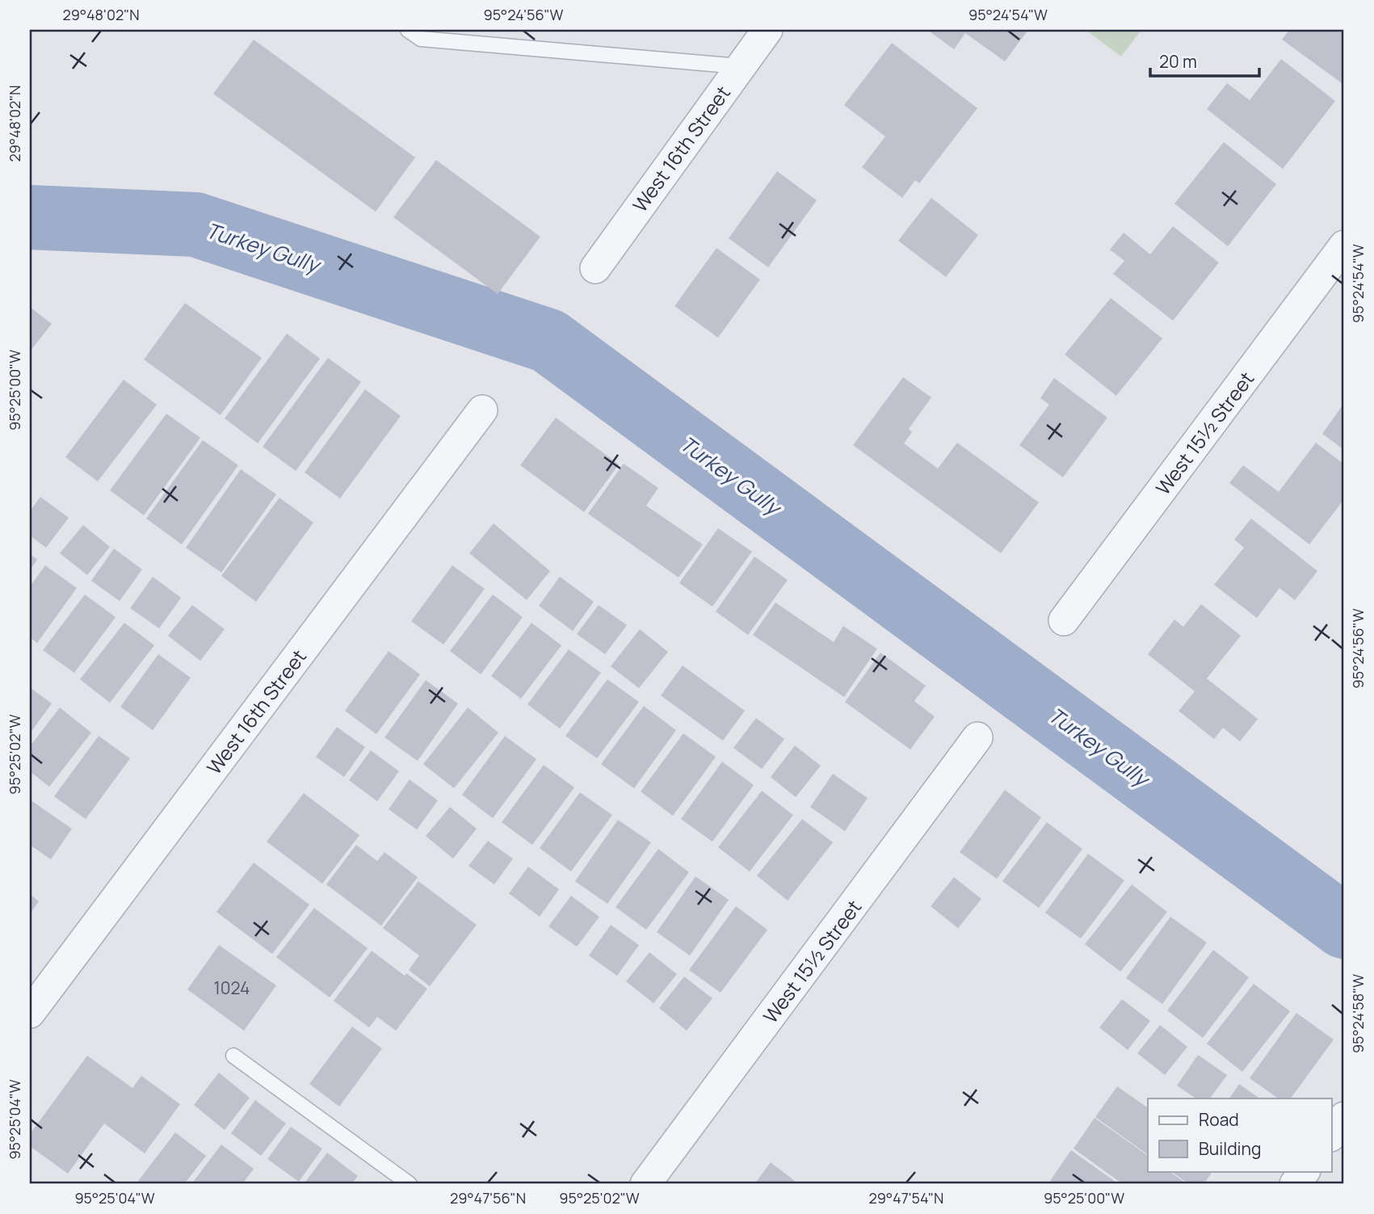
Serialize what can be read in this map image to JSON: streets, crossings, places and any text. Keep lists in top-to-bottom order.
{
  "streets": {
    "street": ["West 16th Street", "West 15½ Street"]
  },
  "water": ["Turkey Gully"],
  "house_numbers": ["1024"],
  "legend": ["Road", "Building"],
  "scale_bar": "20 m",
  "coordinates": [
    "29°48'02\"N",
    "95°24'56\"W",
    "95°24'54\"W",
    "95°25'00\"W",
    "95°25'02\"W",
    "95°24'58\"W",
    "95°25'04\"W",
    "29°47'56\"N",
    "29°47'54\"N"
  ]
}
